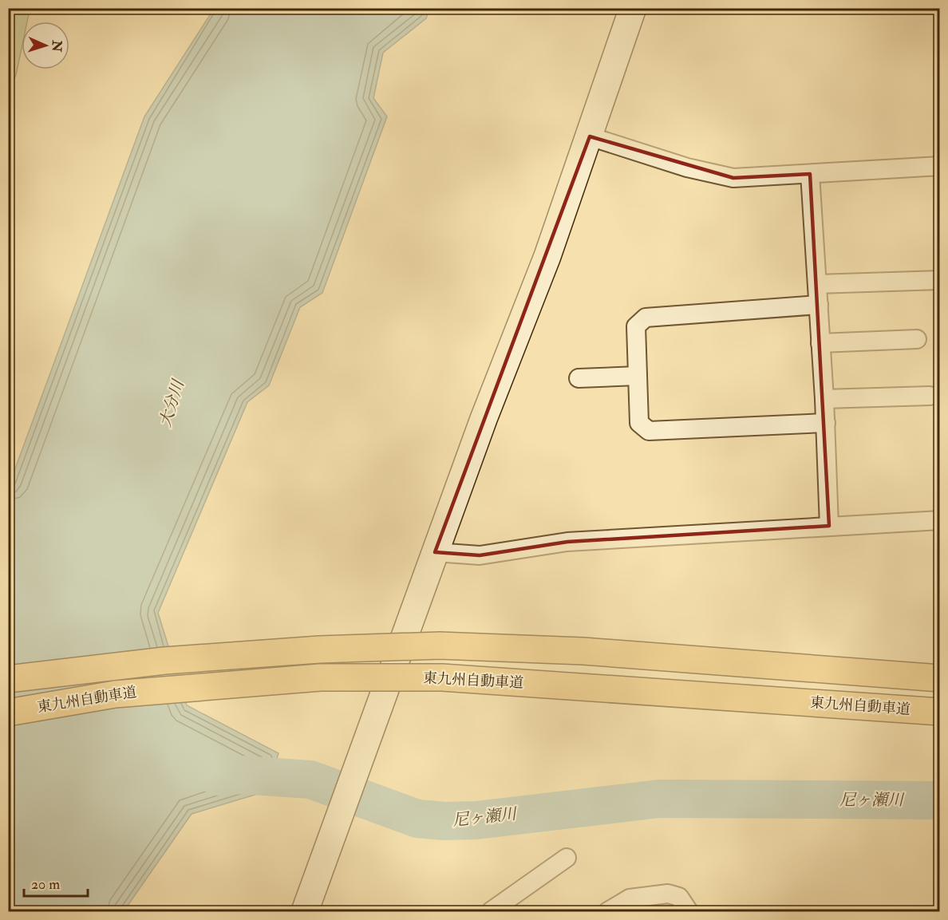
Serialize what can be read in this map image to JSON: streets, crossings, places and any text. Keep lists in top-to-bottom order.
{
  "streets": {
    "highway": ["東九州自動車道"]
  },
  "water": ["大分川", "尼ヶ瀬川"],
  "scale_bar": "20 m",
  "north": "right"
}
